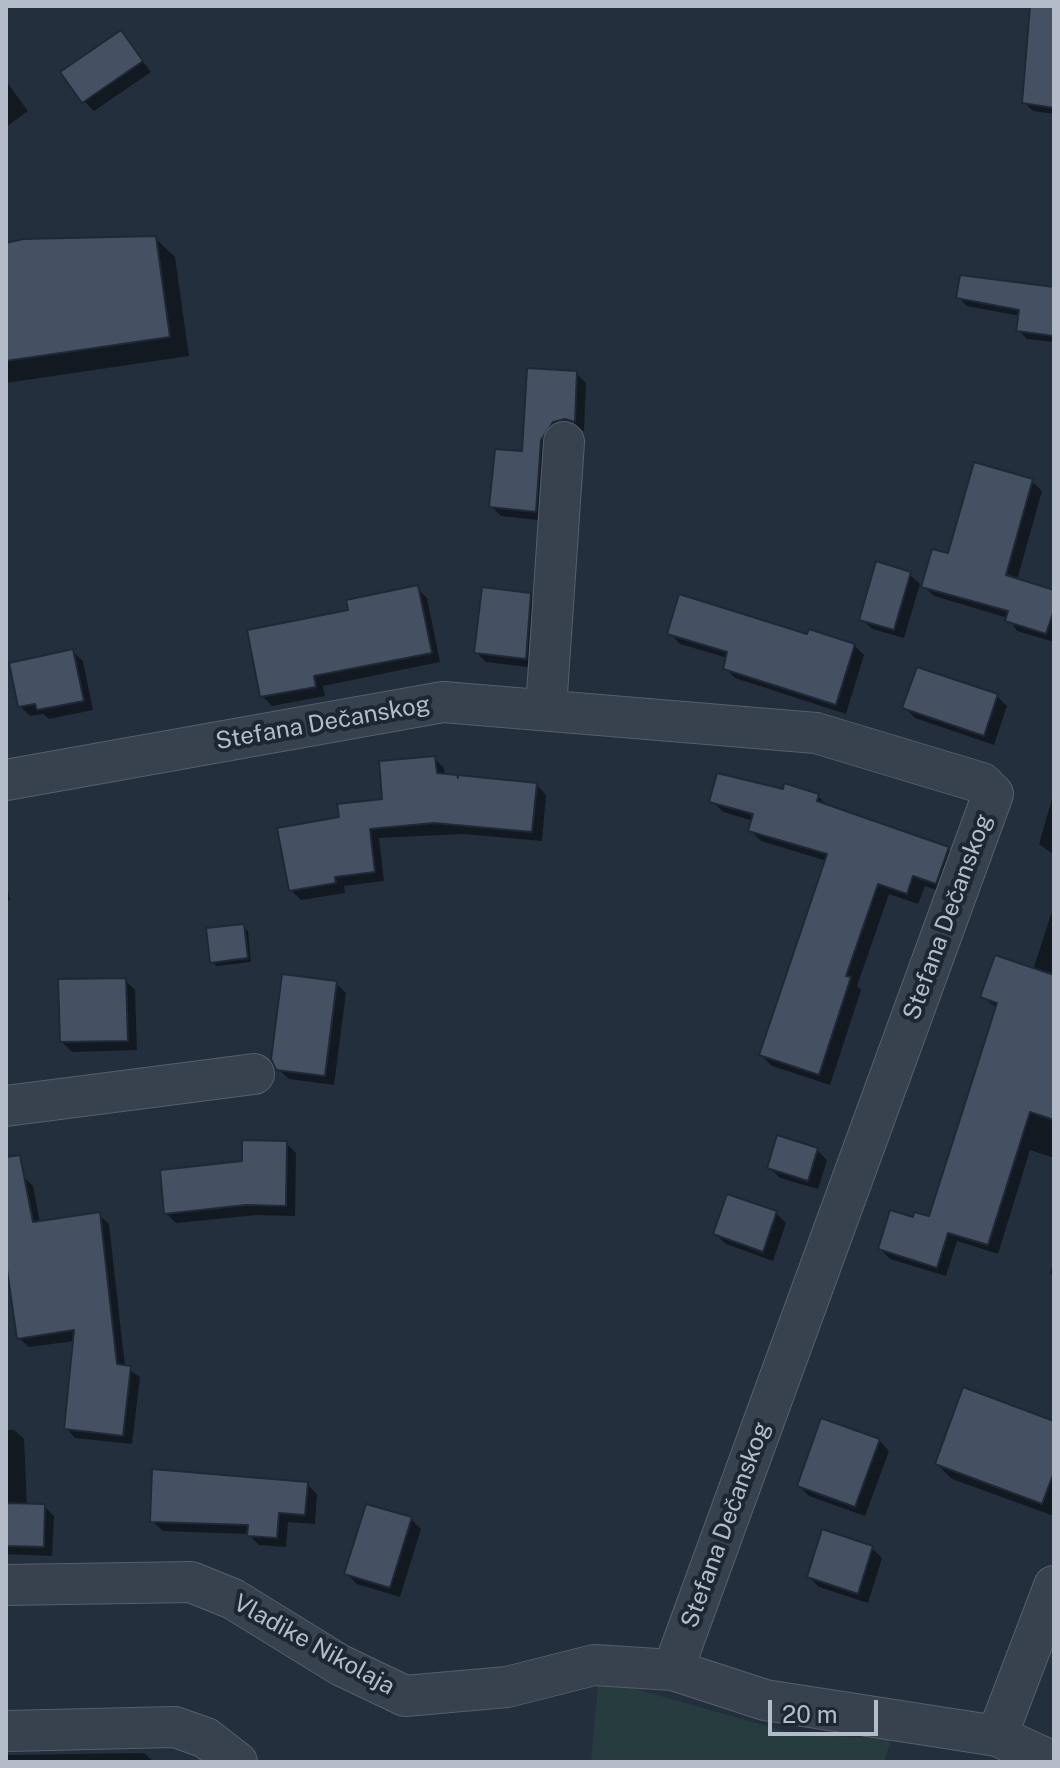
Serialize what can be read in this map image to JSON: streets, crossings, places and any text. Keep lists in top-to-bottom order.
{
  "streets": {
    "street": ["Stefana Dečanskog", "Vladike Nikolaja"]
  },
  "crossings": [
    ["Stefana Dečanskog", "Vladike Nikolaja"]
  ],
  "scale_bar": "20 m"
}
